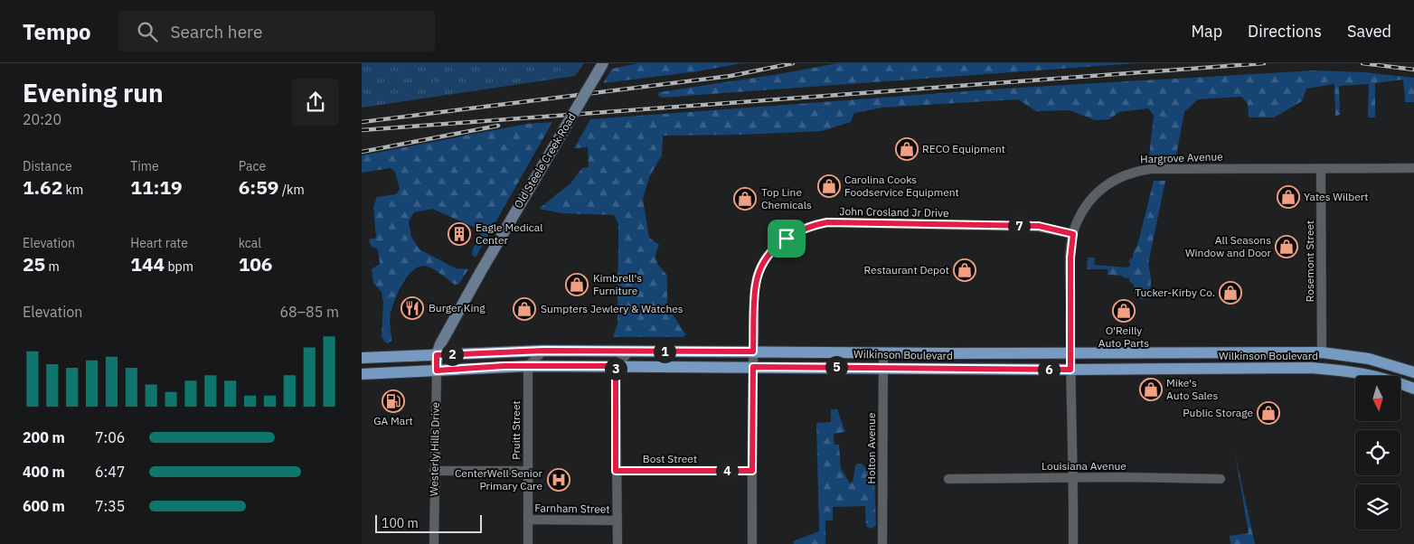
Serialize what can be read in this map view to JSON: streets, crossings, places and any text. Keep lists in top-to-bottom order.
{
  "streets": {
    "main road": ["Old Steele Creek Road", "Wilkinson Boulevard", "Westerly Hills Drive"],
    "street": [
      "Hargrove Avenue",
      "John Crosland Jr Drive",
      "Rosemont Street",
      "Pruitt Street",
      "Holton Avenue",
      "Bost Street",
      "Louisiana Avenue",
      "Farnham Street"
    ]
  },
  "crossings": [
    ["Hargrove Avenue", "John Crosland Jr Drive"],
    ["Hargrove Avenue", "Rosemont Street"],
    ["Hargrove Avenue", "Wilkinson Boulevard"],
    ["Hargrove Avenue", "Louisiana Avenue"],
    ["Old Steele Creek Road", "Wilkinson Boulevard"],
    ["Old Steele Creek Road", "Westerly Hills Drive"],
    ["John Crosland Jr Drive", "Wilkinson Boulevard"],
    ["John Crosland Jr Drive", "Bost Street"],
    ["Rosemont Street", "Wilkinson Boulevard"],
    ["Wilkinson Boulevard", "Pruitt Street"],
    ["Wilkinson Boulevard", "Holton Avenue"],
    ["Wilkinson Boulevard", "Westerly Hills Drive"],
    ["Pruitt Street", "Farnham Street"]
  ],
  "places": {
    "shop": [
      "RECO Equipment",
      "Carolina Cooks Foodservice Equipment",
      "Yates Wilbert",
      "Top Line Chemicals",
      "All Seasons Window and Door",
      "Restaurant Depot",
      "Kimbrell's Furniture",
      "Tucker-Kirby Co.",
      "Sumpters Jewlery & Watches",
      "O'Reilly Auto Parts",
      "Mike's Auto Sales",
      "Public Storage"
    ],
    "building": ["Eagle Medical Center"],
    "restaurant": ["Burger King"],
    "fuel station": ["GA Mart"],
    "hospital": ["CenterWell Senior Primary Care"]
  },
  "scale_bar": "100 m",
  "north": "bottom",
  "page": {
    "header": "Tempo",
    "search": "Search here",
    "nav": ["Map", "Directions", "Saved"],
    "heading": ["Evening run", "20:20"],
    "stats": [
      ["Distance", "1.62 km"],
      ["Time", "11:19"],
      ["Pace", "6:59 /km"],
      ["Elevation", "25 m"],
      ["Heart rate", "144 bpm"],
      ["kcal", "106"]
    ],
    "pins": [
      "7",
      "1",
      "2",
      "5",
      "3",
      "6",
      "4"
    ],
    "chart": ["Elevation", "68–85 m"],
    "list": [
      {
        "name": "200 m",
        "note": "7:06"
      },
      {
        "name": "400 m",
        "note": "6:47"
      },
      {
        "name": "600 m",
        "note": "7:35"
      }
    ],
    "scale": "100 m"
  }
}
